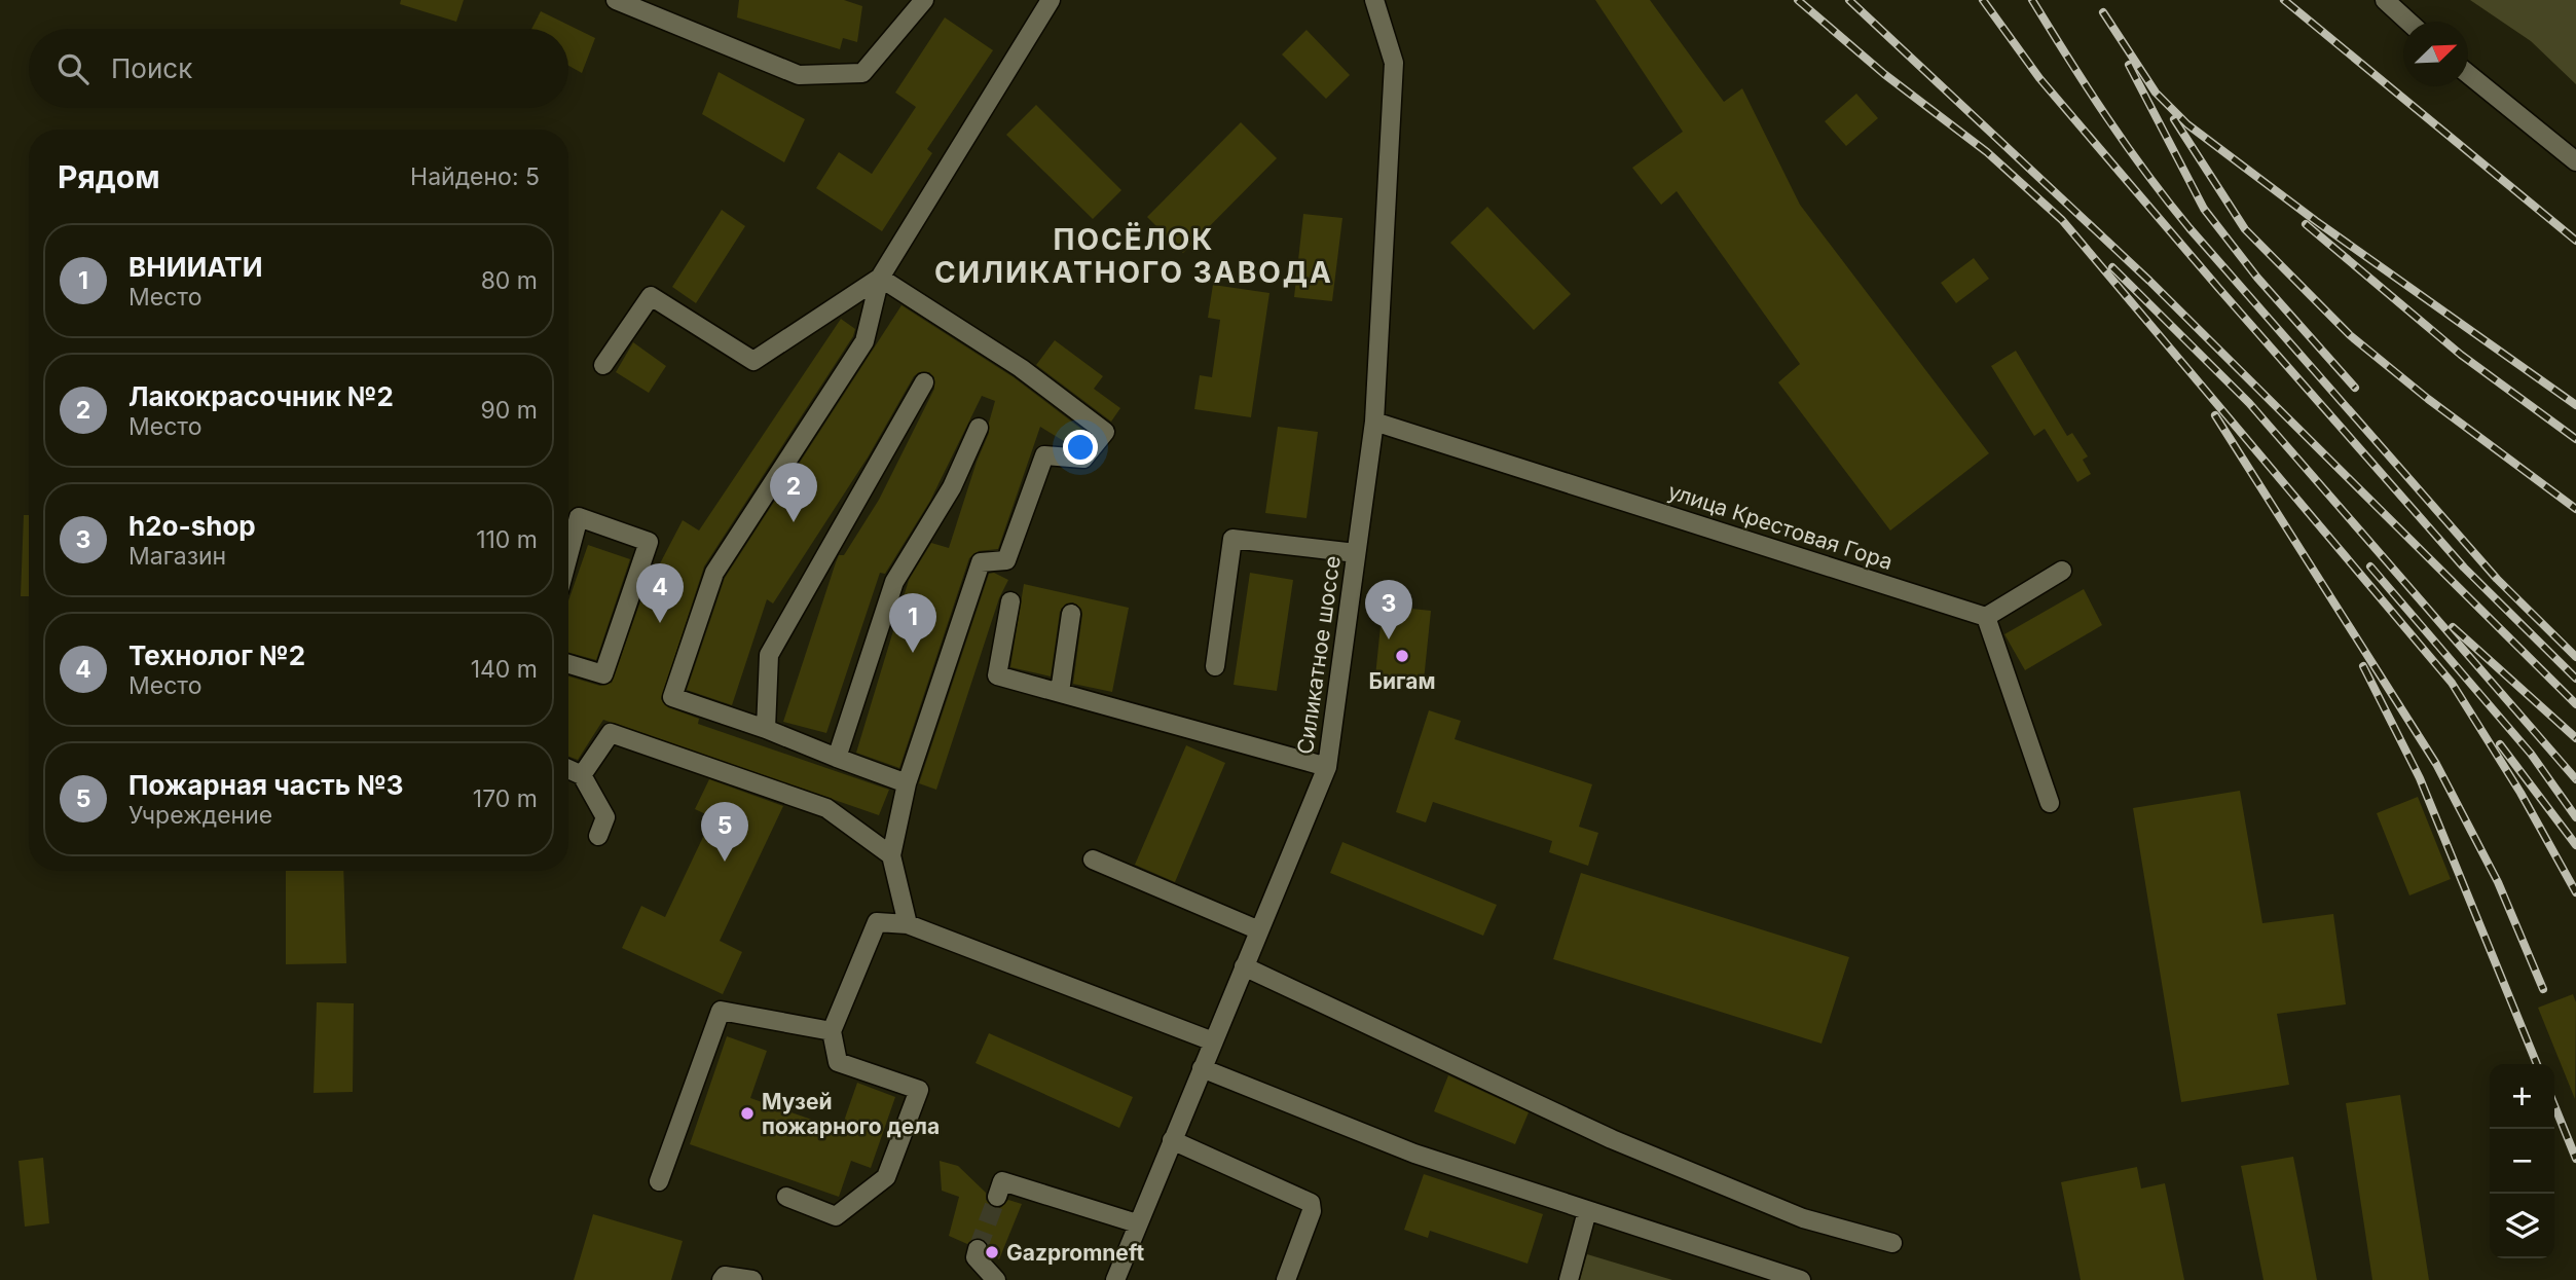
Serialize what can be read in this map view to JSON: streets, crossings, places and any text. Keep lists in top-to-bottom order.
{
  "streets": {
    "street": ["улица Крестовая Гора", "Силикатное шоссе"]
  },
  "crossings": [
    ["улица Крестовая Гора", "Силикатное шоссе"]
  ],
  "districts": ["ПОСЁЛОК СИЛИКАТНОГО ЗАВОДА"],
  "places": ["Бигам", "Музей пожарного дела", "Gazpromneft"],
  "north": "top right",
  "page": {
    "search": "Поиск",
    "heading": ["Рядом", "Найдено: 5"],
    "list": [
      {
        "mark": "1",
        "name": "ВНИИАТИ",
        "note": "Место",
        "value": "80 m"
      },
      {
        "mark": "2",
        "name": "Лакокрасочник №2",
        "note": "Место",
        "value": "90 m"
      },
      {
        "mark": "3",
        "name": "h2o-shop",
        "note": "Магазин",
        "value": "110 m"
      },
      {
        "mark": "4",
        "name": "Технолог №2",
        "note": "Место",
        "value": "140 m"
      },
      {
        "mark": "5",
        "name": "Пожарная часть №3",
        "note": "Учреждение",
        "value": "170 m"
      }
    ],
    "pins": [
      "2",
      "4",
      "3",
      "1",
      "5"
    ],
    "map_buttons": ["+", "−"]
  }
}
